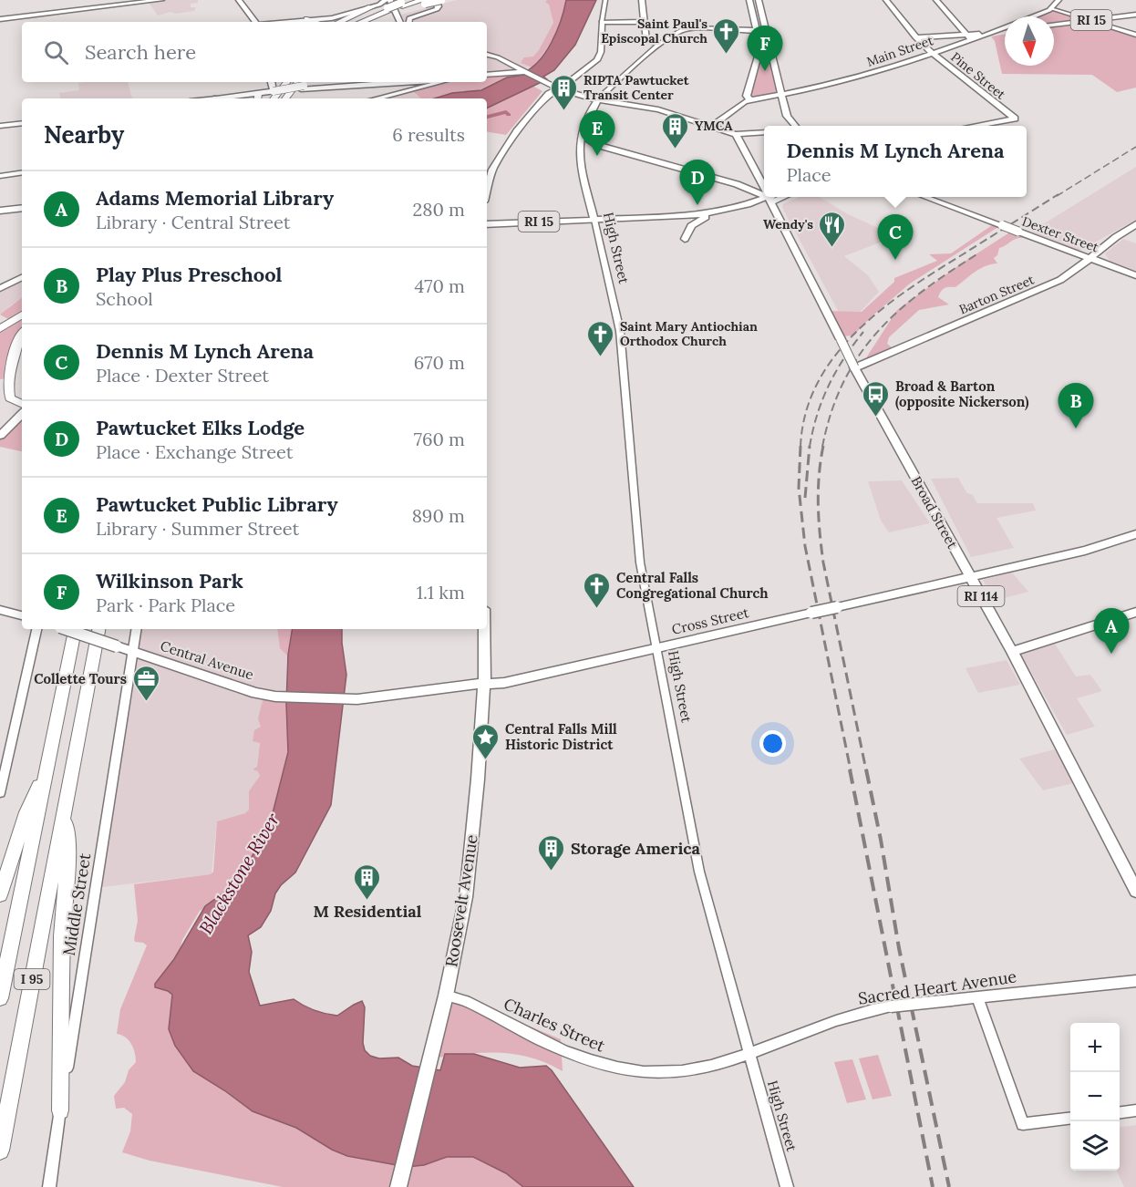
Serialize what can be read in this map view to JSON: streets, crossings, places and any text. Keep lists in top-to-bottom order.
{
  "streets": {
    "highway": ["I 95"],
    "main road": [
      "RI 15",
      "Main Street",
      "Pine Street",
      "Dexter Street",
      "High Street",
      "Barton Street",
      "Broad Street",
      "RI 114",
      "Cross Street",
      "Central Avenue",
      "Roosevelt Avenue"
    ],
    "street": ["Middle Street", "Sacred Heart Avenue", "Charles Street"]
  },
  "crossings": [
    ["RI 15", "High Street"],
    ["RI 15", "Broad Street"],
    ["Main Street", "Pine Street"],
    ["Dexter Street", "Barton Street"],
    ["High Street", "Cross Street"],
    ["High Street", "Sacred Heart Avenue"],
    ["High Street", "Charles Street"],
    ["Barton Street", "Broad Street"],
    ["Broad Street", "Cross Street"],
    ["Cross Street", "Central Avenue"],
    ["Cross Street", "Roosevelt Avenue"],
    ["Central Avenue", "Middle Street"],
    ["Roosevelt Avenue", "Charles Street"],
    ["Sacred Heart Avenue", "Charles Street"]
  ],
  "water": ["Blackstone River"],
  "places": {
    "church": ["Saint Paul's Episcopal Church", "Saint Mary Antiochian Orthodox Church", "Central Falls Congregational Church"],
    "building": [
      "RIPTA Pawtucket Transit Center",
      "YMCA",
      "Storage America",
      "M Residential"
    ],
    "restaurant": ["Wendy's"],
    "bus stop": ["Broad & Barton (opposite Nickerson)"],
    "office": ["Collette Tours"],
    "place": ["Central Falls Mill Historic District"]
  },
  "north": "bottom",
  "page": {
    "search": "Search here",
    "pins": [
      "F",
      "E",
      "D",
      "C",
      "B",
      "A"
    ],
    "heading": ["Nearby", "6 results"],
    "popup": ["Dennis M Lynch Arena", "Place"],
    "list": [
      {
        "mark": "A",
        "name": "Adams Memorial Library",
        "note": "Library · Central Street",
        "value": "280 m"
      },
      {
        "mark": "B",
        "name": "Play Plus Preschool",
        "note": "School",
        "value": "470 m"
      },
      {
        "mark": "C",
        "name": "Dennis M Lynch Arena",
        "note": "Place · Dexter Street",
        "value": "670 m"
      },
      {
        "mark": "D",
        "name": "Pawtucket Elks Lodge",
        "note": "Place · Exchange Street",
        "value": "760 m"
      },
      {
        "mark": "E",
        "name": "Pawtucket Public Library",
        "note": "Library · Summer Street",
        "value": "890 m"
      },
      {
        "mark": "F",
        "name": "Wilkinson Park",
        "note": "Park · Park Place",
        "value": "1.1 km"
      }
    ],
    "map_buttons": ["+", "−"]
  }
}
